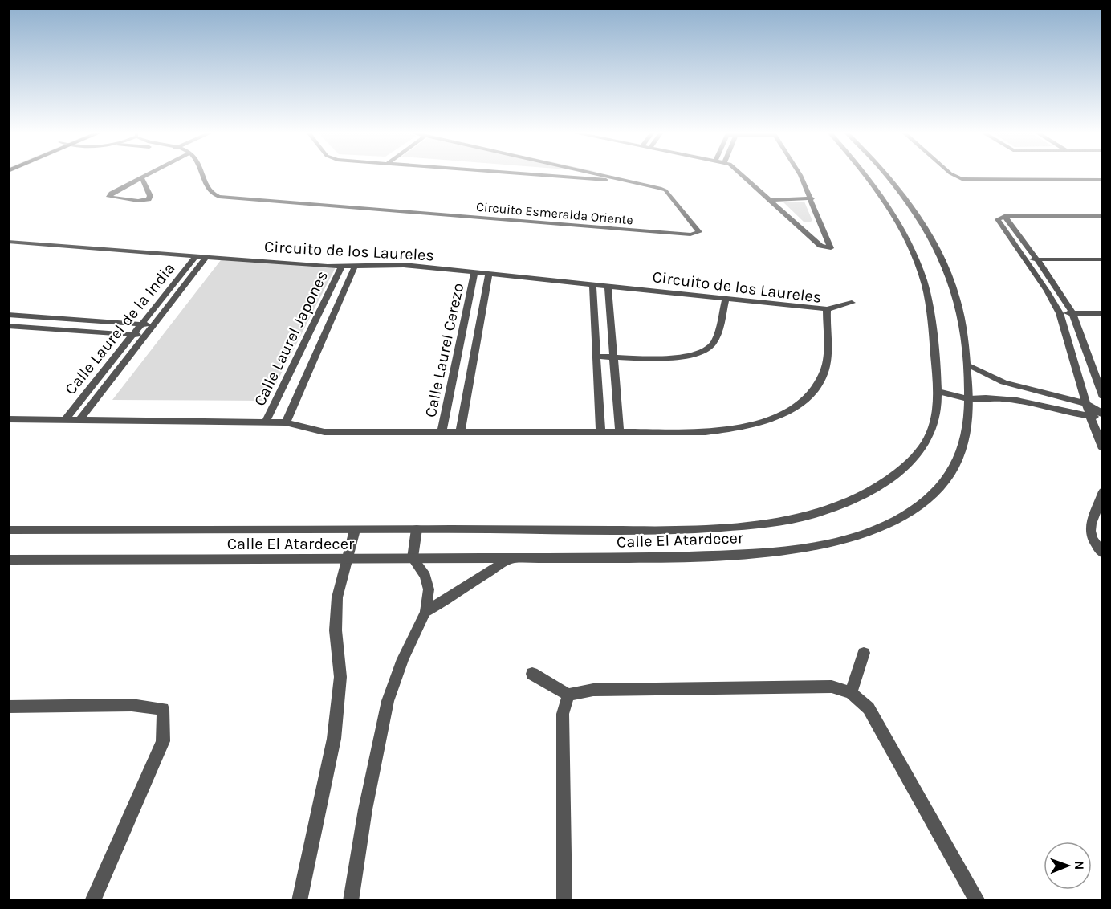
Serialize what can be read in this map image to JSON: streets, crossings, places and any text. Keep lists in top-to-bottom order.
{
  "streets": {
    "street": [
      "Circuito Esmeralda Oriente",
      "Circuito de los Laureles",
      "Calle Laurel de la India",
      "Calle Laurel Japones",
      "Calle Laurel Cerezo",
      "Calle El Atardecer"
    ]
  },
  "crossings": [
    ["Circuito de los Laureles", "Calle Laurel de la India"],
    ["Circuito de los Laureles", "Calle Laurel Japones"],
    ["Circuito de los Laureles", "Calle Laurel Cerezo"]
  ],
  "north": "right"
}
